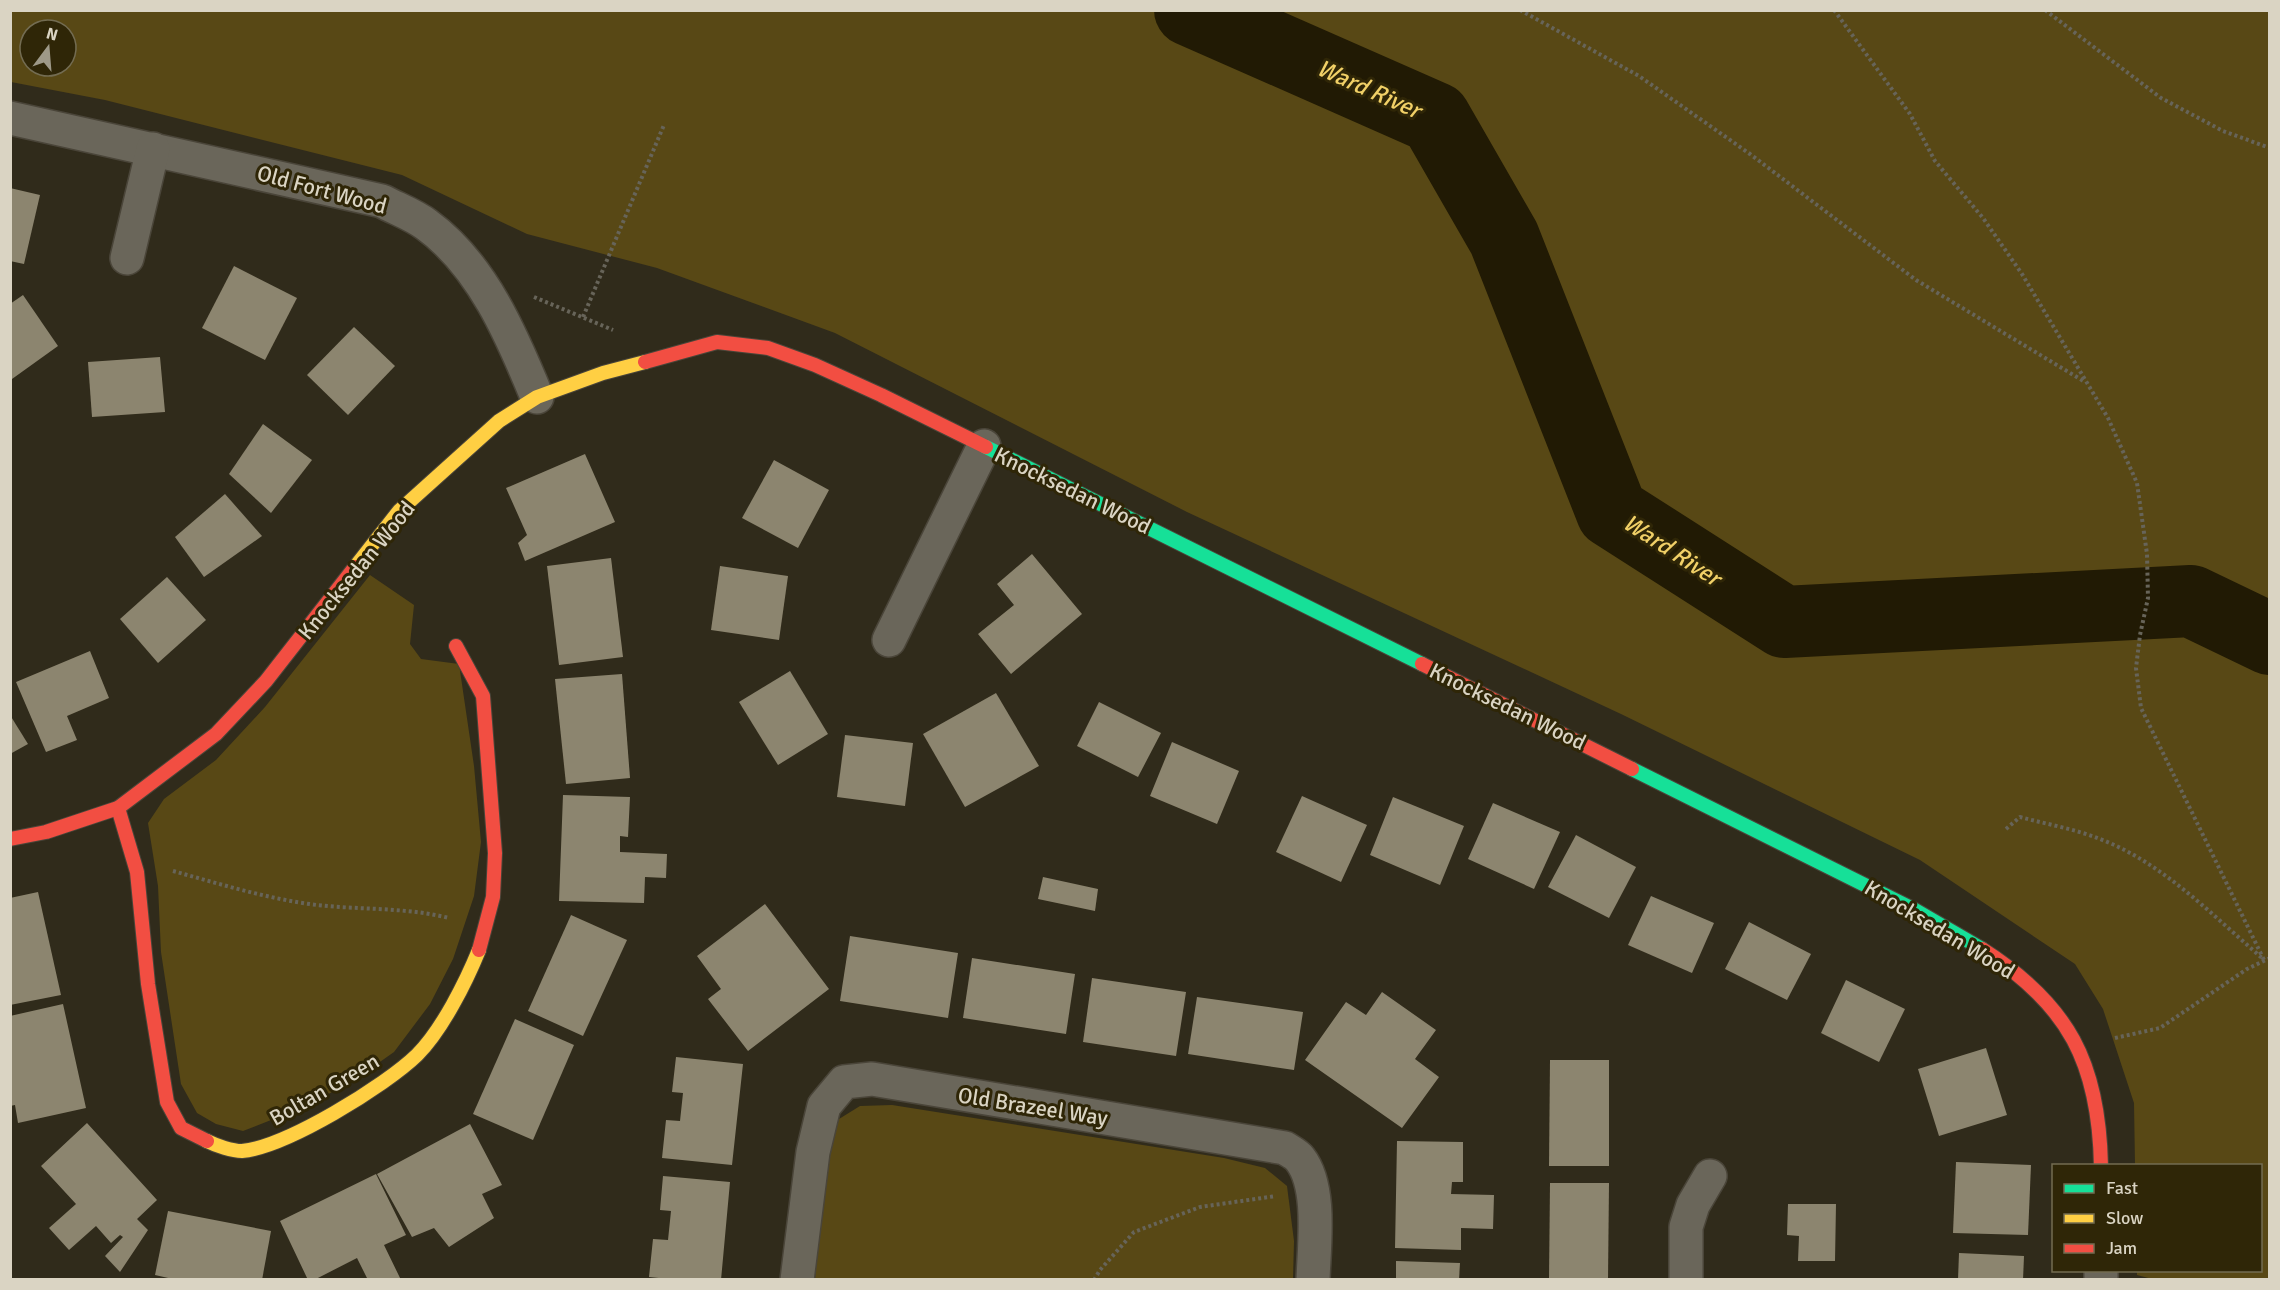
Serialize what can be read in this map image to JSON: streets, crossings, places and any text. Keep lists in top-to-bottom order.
{
  "streets": {
    "street": [
      "Old Fort Wood",
      "Knocksedan Wood",
      "Boltan Green",
      "Old Brazeel Way"
    ]
  },
  "crossings": [
    ["Old Fort Wood", "Knocksedan Wood"],
    ["Knocksedan Wood", "Boltan Green"]
  ],
  "water": ["Ward River"],
  "legend": ["Fast", "Slow", "Jam"],
  "north": "top"
}
